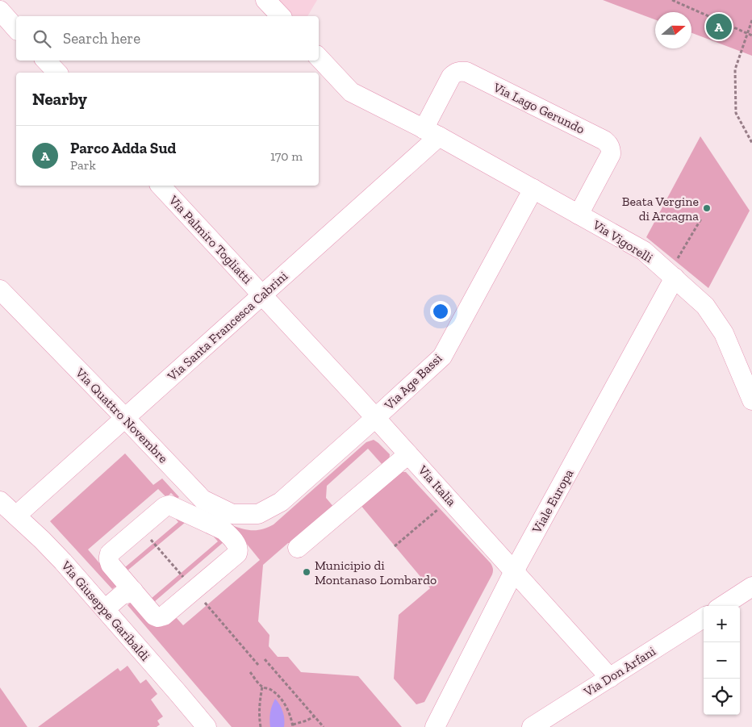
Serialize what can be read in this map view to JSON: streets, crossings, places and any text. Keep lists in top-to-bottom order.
{
  "streets": {
    "street": [
      "Via Lago Gerundo",
      "Via Palmiro Togliatti",
      "Via Vigorelli",
      "Via Santa Francesca Cabrini",
      "Via Age Bassi",
      "Via Quattro Novembre",
      "Via Italia",
      "Viale Europa",
      "Via Giuseppe Garibaldi",
      "Via Don Arfani"
    ]
  },
  "crossings": [
    ["Via Lago Gerundo", "Via Vigorelli"],
    ["Via Lago Gerundo", "Via Santa Francesca Cabrini"],
    ["Via Palmiro Togliatti", "Via Santa Francesca Cabrini"],
    ["Via Palmiro Togliatti", "Via Italia"],
    ["Via Vigorelli", "Via Santa Francesca Cabrini"],
    ["Via Vigorelli", "Via Age Bassi"],
    ["Via Vigorelli", "Viale Europa"],
    ["Via Santa Francesca Cabrini", "Via Quattro Novembre"],
    ["Via Santa Francesca Cabrini", "Via Italia"],
    ["Via Santa Francesca Cabrini", "Via Giuseppe Garibaldi"],
    ["Via Age Bassi", "Via Quattro Novembre"],
    ["Via Age Bassi", "Via Italia"],
    ["Via Italia", "Viale Europa"],
    ["Via Italia", "Via Don Arfani"]
  ],
  "places": ["Beata Vergine di Arcagna", "Municipio di Montanaso Lombardo"],
  "north": "right",
  "page": {
    "pins": "A",
    "search": "Search here",
    "heading": "Nearby",
    "list": [
      {
        "mark": "A",
        "name": "Parco Adda Sud",
        "note": "Park",
        "value": "170 m"
      }
    ],
    "map_buttons": ["+", "−"]
  }
}
